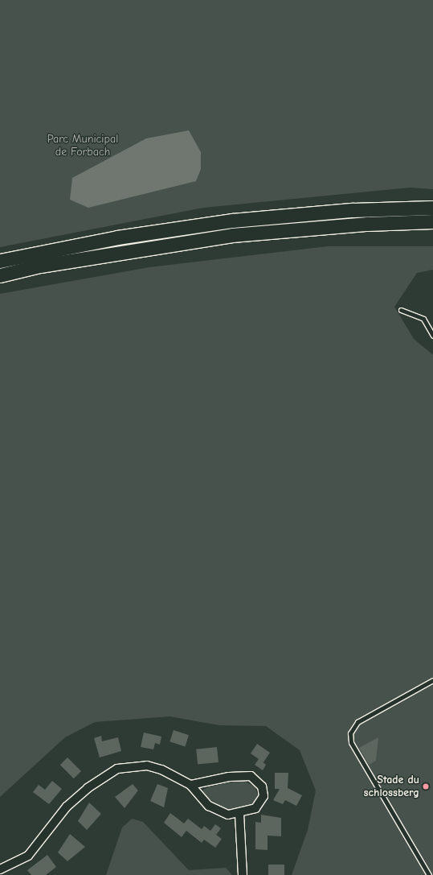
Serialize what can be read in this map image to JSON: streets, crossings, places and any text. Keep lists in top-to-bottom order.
{
  "parks": ["Parc Municipal de Forbach"],
  "places": ["Stade du schlossberg"]
}
